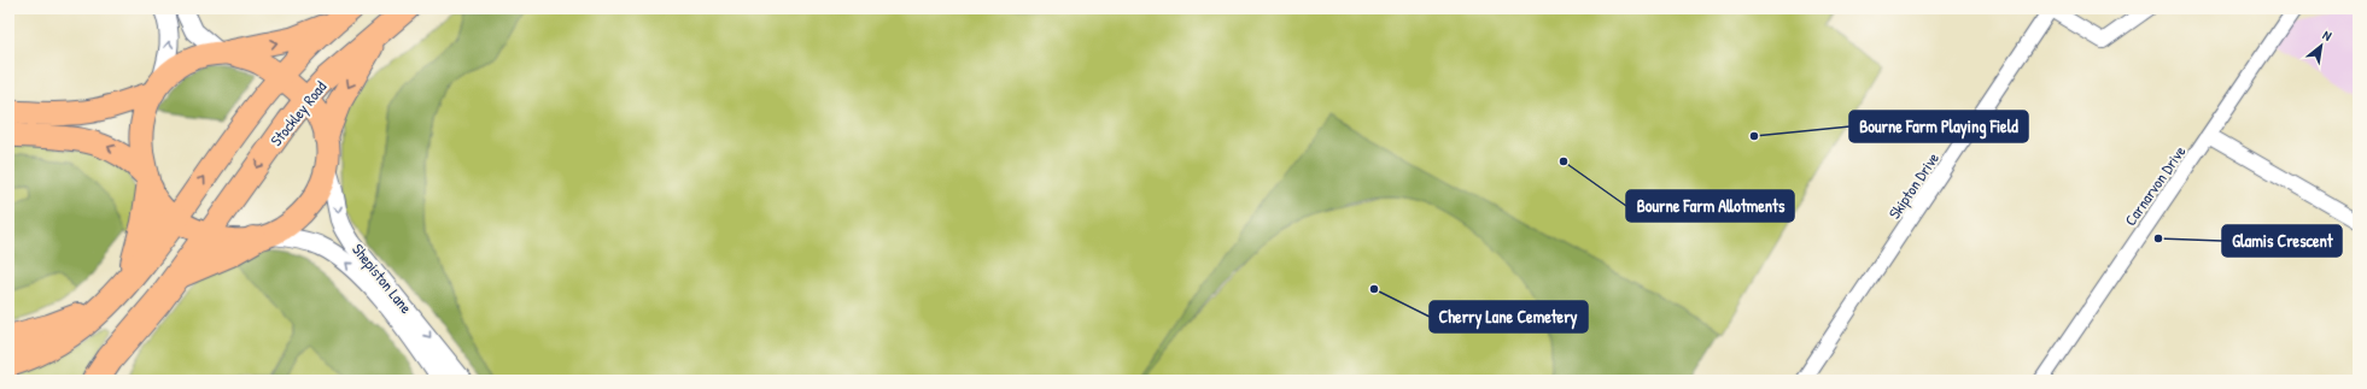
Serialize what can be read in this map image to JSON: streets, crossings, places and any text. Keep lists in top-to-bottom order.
{
  "streets": {
    "main road": ["Stockley Road"],
    "street": ["Skipton Drive", "Carnarvon Drive", "Shepiston Lane"]
  },
  "places": [
    "Bourne Farm Playing Field",
    "Bourne Farm Allotments",
    "Glamis Crescent",
    "Cherry Lane Cemetery"
  ],
  "north": "top right"
}
